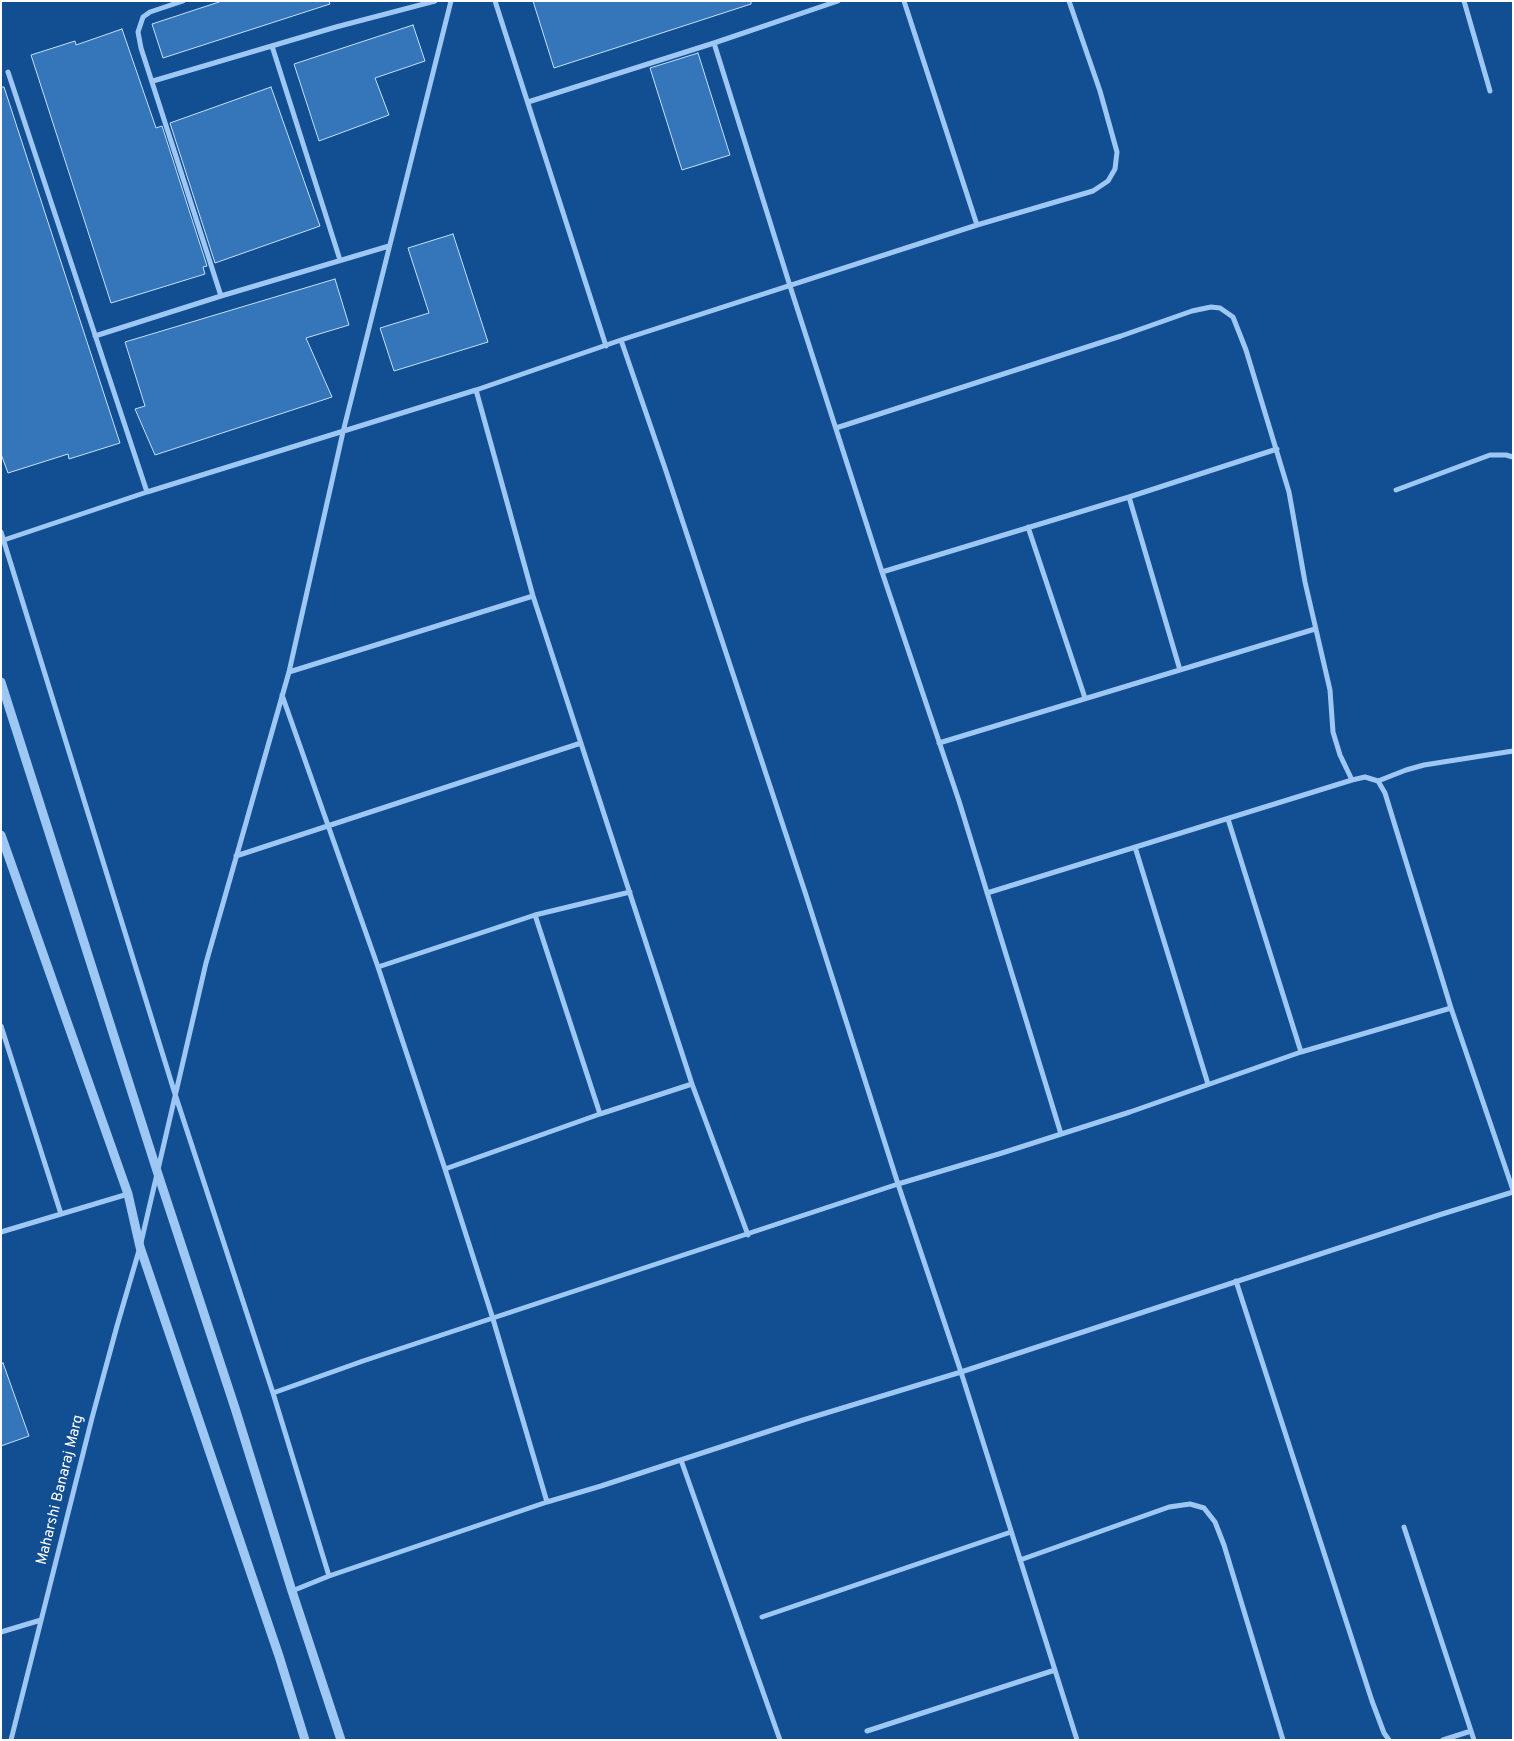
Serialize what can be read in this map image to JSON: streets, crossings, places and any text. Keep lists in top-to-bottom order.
{
  "streets": {
    "street": ["Maharshi Banaraj Marg"]
  }
}
